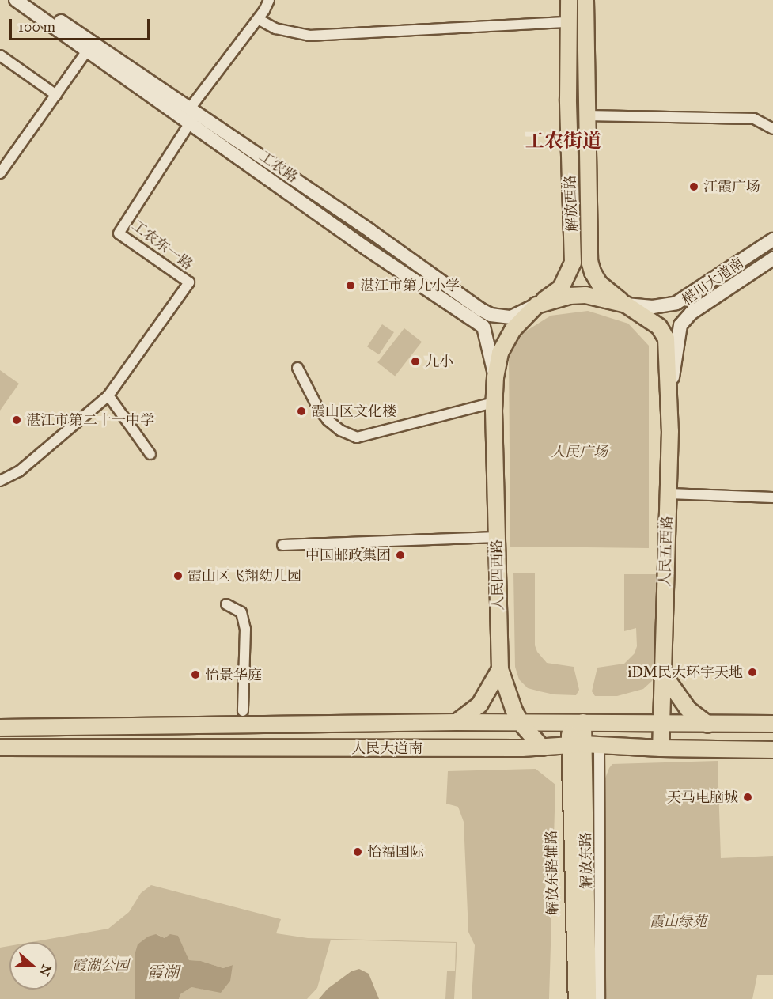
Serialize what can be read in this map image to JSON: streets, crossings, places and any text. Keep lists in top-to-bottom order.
{
  "streets": {
    "main road": [
      "解放西路",
      "人民五西路",
      "人民四西路",
      "人民大道南",
      "解放东路"
    ],
    "street": [
      "工农路",
      "工农东一路",
      "椹川大道南",
      "解放东路辅路"
    ]
  },
  "crossings": [
    ["工农路", "解放西路"],
    ["工农路", "工农东一路"],
    ["工农路", "人民四西路"],
    ["解放西路", "椹川大道南"],
    ["解放西路", "人民五西路"],
    ["解放西路", "人民四西路"],
    ["人民五西路", "人民大道南"],
    ["人民四西路", "人民大道南"],
    ["人民大道南", "解放东路"],
    ["人民大道南", "解放东路辅路"],
    ["解放东路", "解放东路辅路"]
  ],
  "districts": ["工农街道"],
  "water": ["霞湖"],
  "parks": ["人民广场", "霞山绿苑", "霞湖公园"],
  "places": [
    "江霞广场",
    "湛江市第九小学",
    "九小",
    "霞山区文化楼",
    "湛江市第二十一中学",
    "中国邮政集团",
    "霞山区飞翔幼儿园",
    "iDM民大环宇天地",
    "怡景华庭",
    "天马电脑城",
    "怡福国际"
  ],
  "scale_bar": "100 m",
  "north": "right"
}
